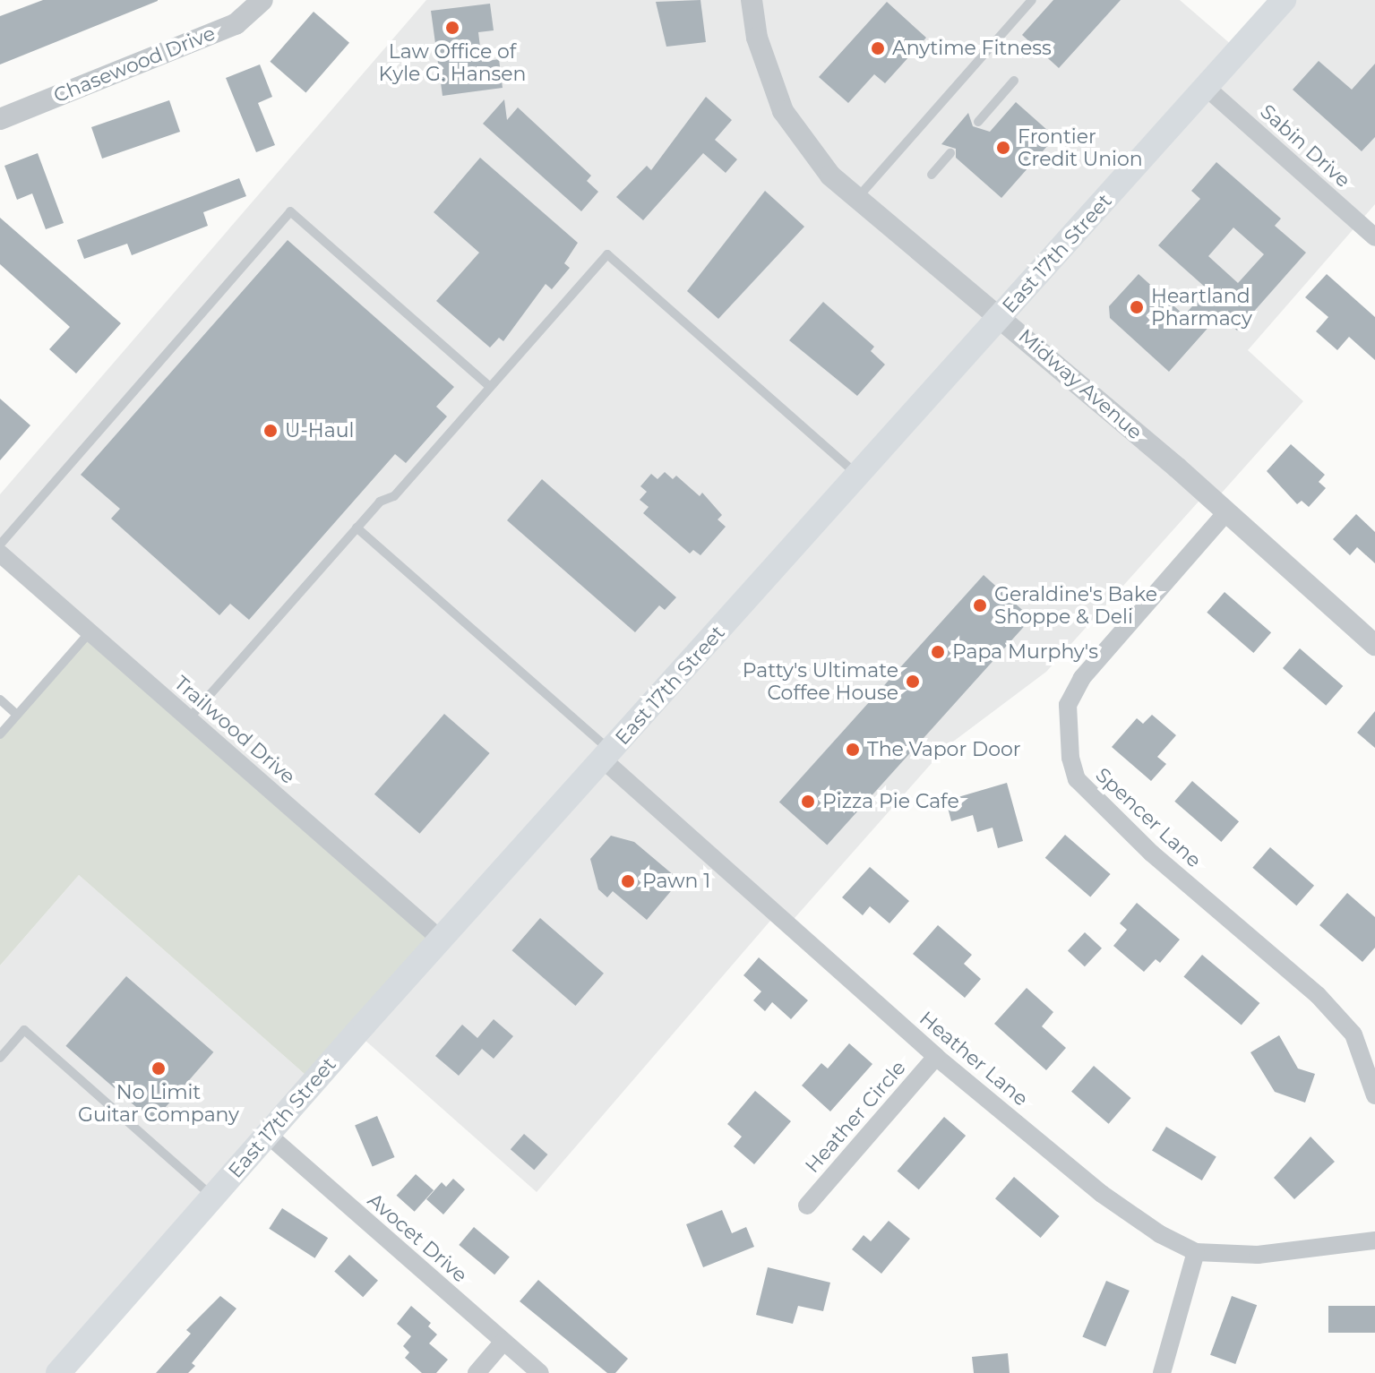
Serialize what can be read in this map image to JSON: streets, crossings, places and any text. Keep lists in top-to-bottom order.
{
  "streets": {
    "main road": ["East 17th Street"],
    "street": [
      "Chasewood Drive",
      "Sabin Drive",
      "Midway Avenue",
      "Trailwood Drive",
      "Spencer Lane",
      "Heather Lane",
      "Heather Circle",
      "Avocet Drive"
    ]
  },
  "crossings": [
    ["Sabin Drive", "East 17th Street"],
    ["East 17th Street", "Midway Avenue"],
    ["East 17th Street", "Trailwood Drive"],
    ["East 17th Street", "Heather Lane"],
    ["East 17th Street", "Avocet Drive"],
    ["Midway Avenue", "Spencer Lane"],
    ["Heather Lane", "Heather Circle"]
  ],
  "places": [
    "Law Office of Kyle G. Hansen",
    "Anytime Fitness",
    "Frontier Credit Union",
    "Heartland Pharmacy",
    "U-Haul",
    "Geraldine's Bake Shoppe & Deli",
    "Papa Murphy's",
    "Patty's Ultimate Coffee House",
    "The Vapor Door",
    "Pizza Pie Cafe",
    "Pawn 1",
    "No Limit Guitar Company"
  ]
}
